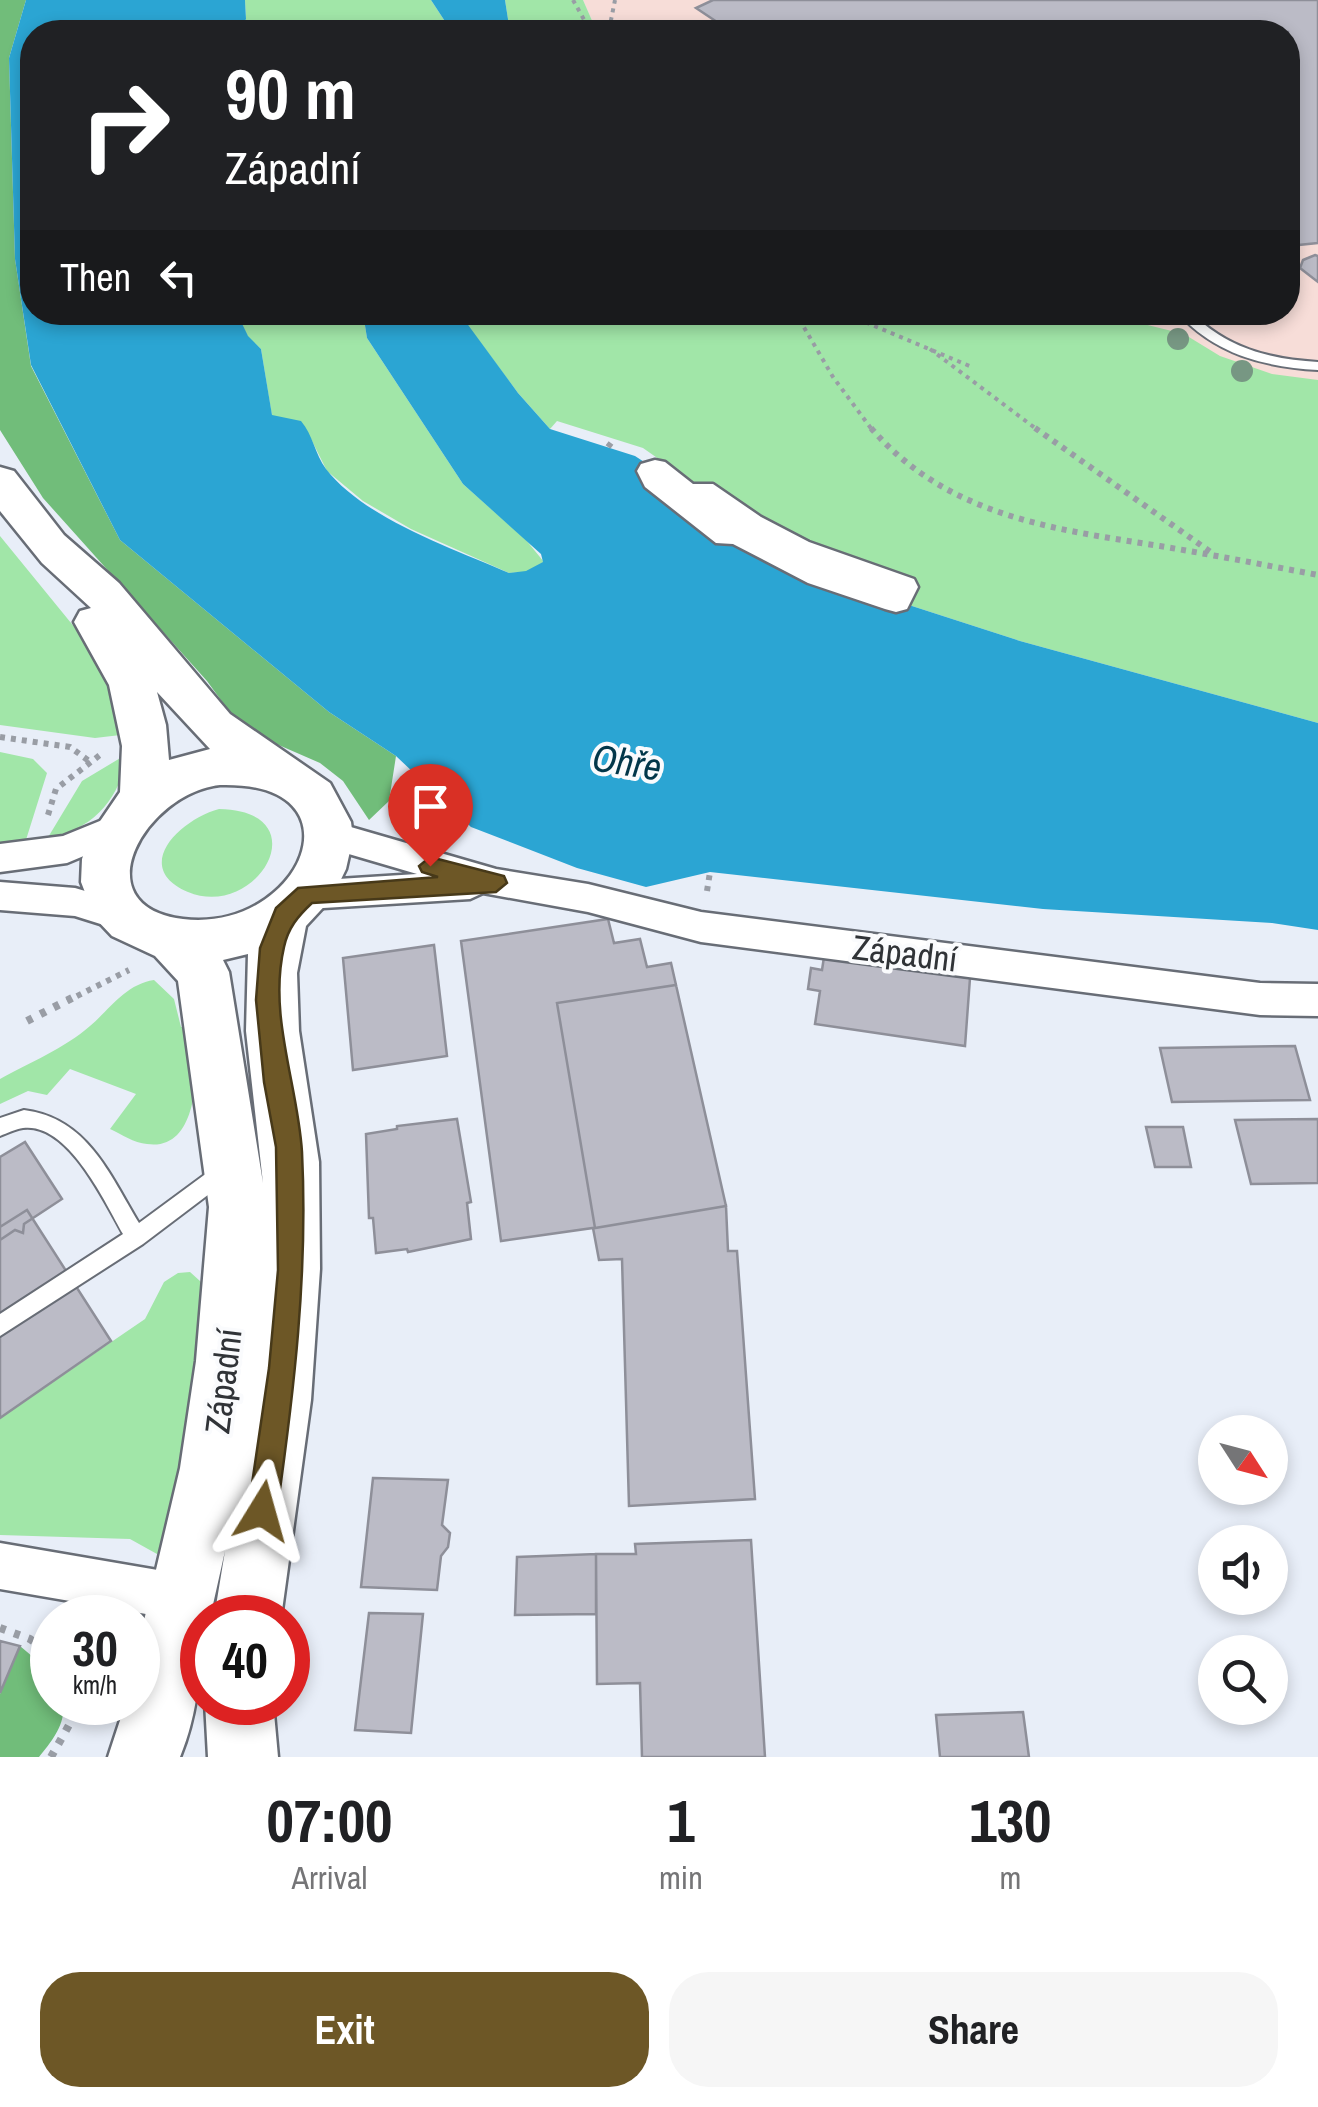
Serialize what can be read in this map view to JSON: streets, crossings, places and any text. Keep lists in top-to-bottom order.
{
  "streets": {
    "street": ["Západní"]
  },
  "water": ["Ohře"],
  "north": "bottom right",
  "page": {
    "turn": ["90 m", "Západní"],
    "then": "Then",
    "speed": "30 km/h",
    "limit": "40",
    "eta": [
      "07:00",
      "Arrival",
      "1",
      "min",
      "130",
      "m"
    ],
    "buttons": ["Exit", "Share"]
  }
}
